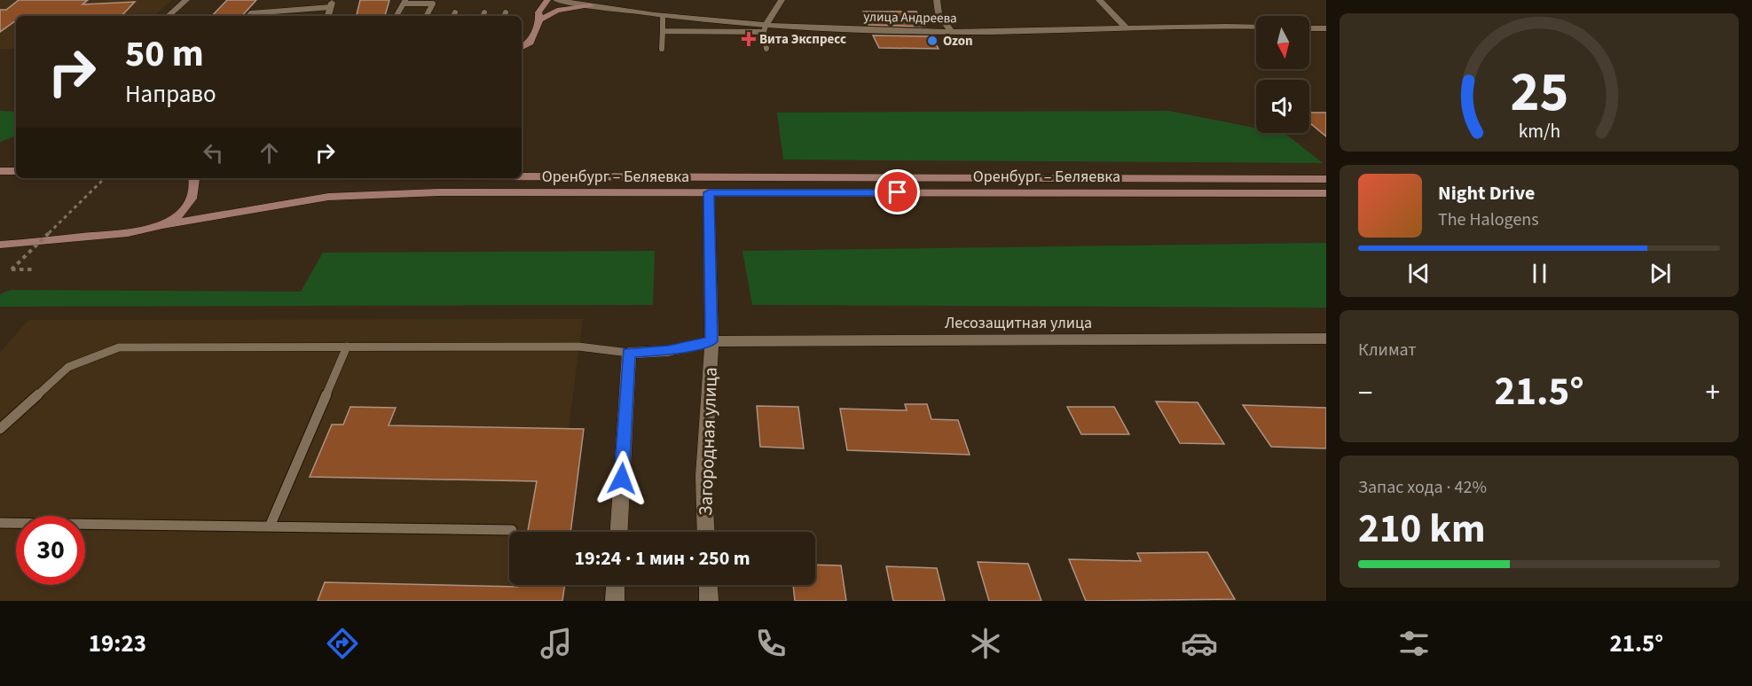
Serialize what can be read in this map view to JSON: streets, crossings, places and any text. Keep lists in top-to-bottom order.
{
  "streets": {
    "main road": ["Оренбург – Беляевка"],
    "street": ["улица Андреева", "Лесозащитная улица", "Загородная улица"]
  },
  "crossings": [
    ["Оренбург – Беляевка", "Загородная улица"],
    ["Лесозащитная улица", "Загородная улица"]
  ],
  "places": {
    "health": ["Вита Экспресс"],
    "other": ["Ozon"]
  },
  "north": "bottom",
  "page": {
    "turn": ["50 m", "Направо"],
    "song": ["Night Drive", "The Halogens"],
    "tile": [
      "Климат",
      ["Запас хода · 42%", "210 km"]
    ],
    "heat": ["−", "21.5°", "+"],
    "limit": "30",
    "trip": "19:24 · 1 мин · 250 m",
    "tabs": ["19:23", "21.5°"],
    "gauge": ["25", "km/h"]
  }
}
